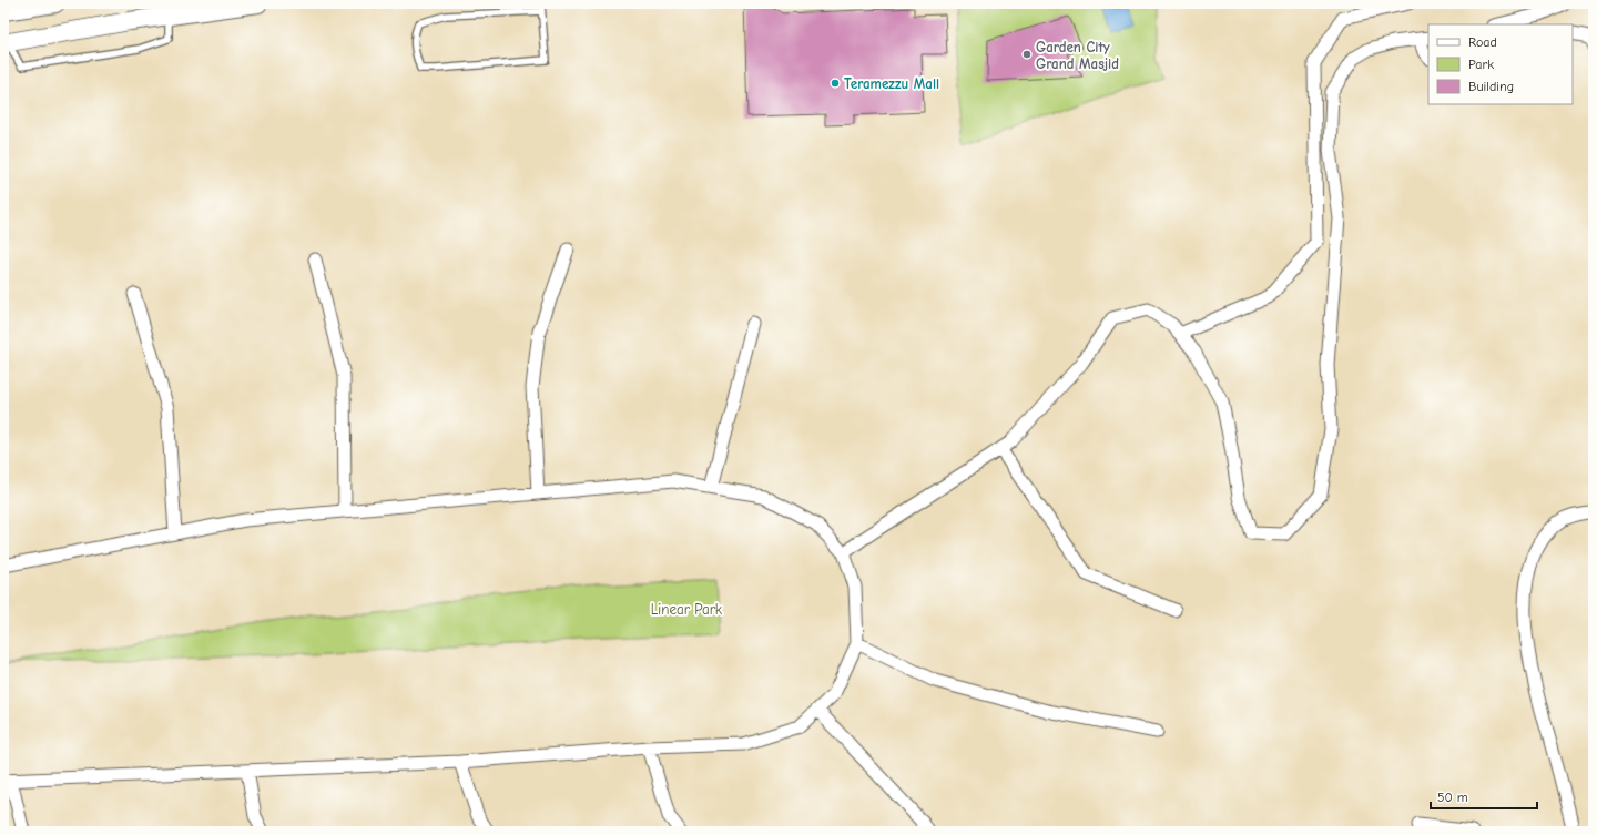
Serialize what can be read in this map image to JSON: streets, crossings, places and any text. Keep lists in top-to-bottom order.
{
  "parks": ["Linear Park"],
  "places": ["Garden City Grand Masjid", "Teramezzu Mall"],
  "legend": ["Road", "Park", "Building"],
  "scale_bar": "50 m"
}
